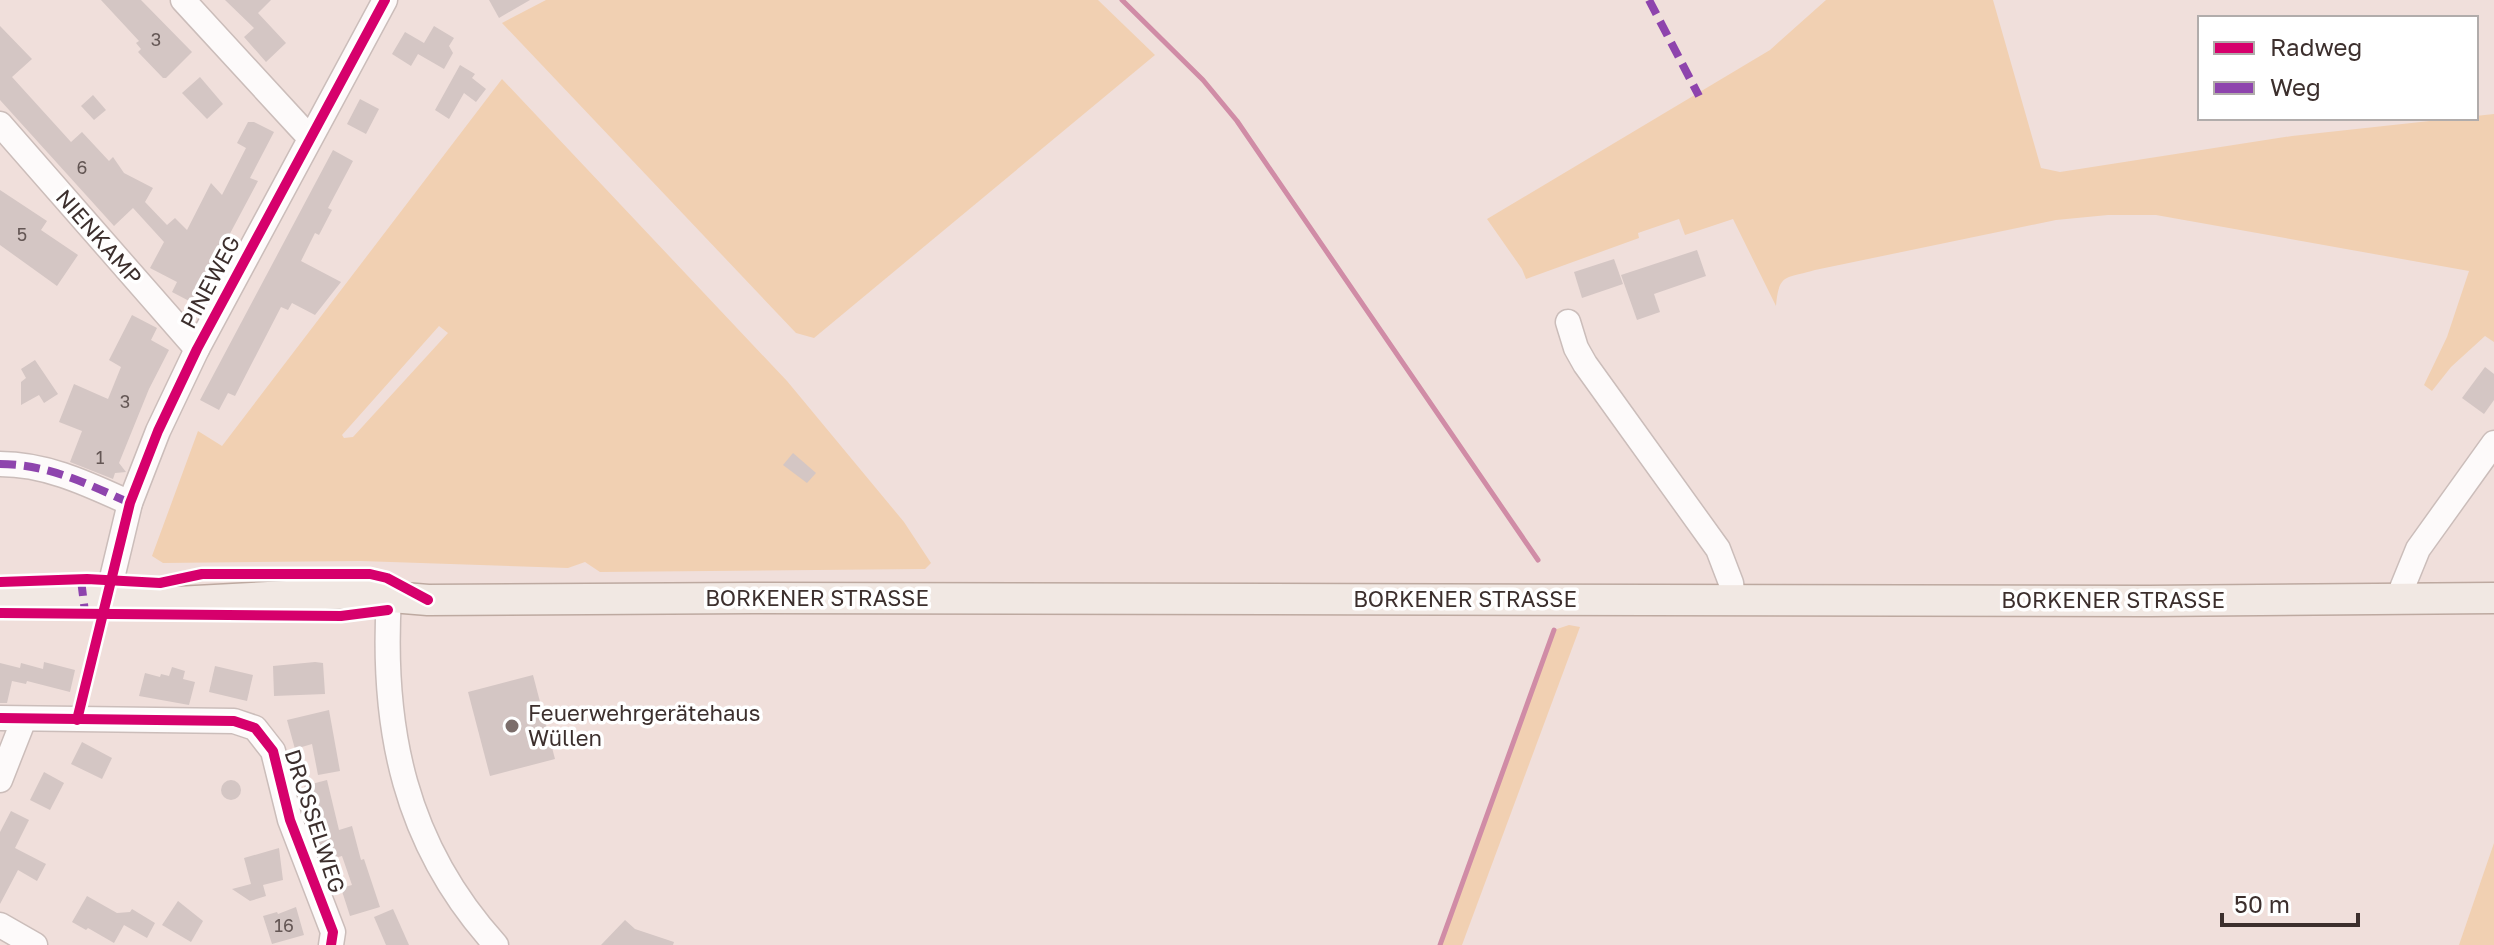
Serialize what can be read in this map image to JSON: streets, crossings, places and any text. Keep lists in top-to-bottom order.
{
  "streets": {
    "main road": ["BORKENER STRASSE"],
    "street": ["NIENKAMP", "PINEWEG", "DROSSELWEG"]
  },
  "crossings": [
    ["NIENKAMP", "PINEWEG"],
    ["PINEWEG", "BORKENER STRASSE"]
  ],
  "places": ["Feuerwehrgerätehaus Wüllen"],
  "house_numbers": [
    "3",
    "6",
    "5",
    "3",
    "1",
    "16"
  ],
  "legend": ["Radweg", "Weg"],
  "scale_bar": "50 m"
}
